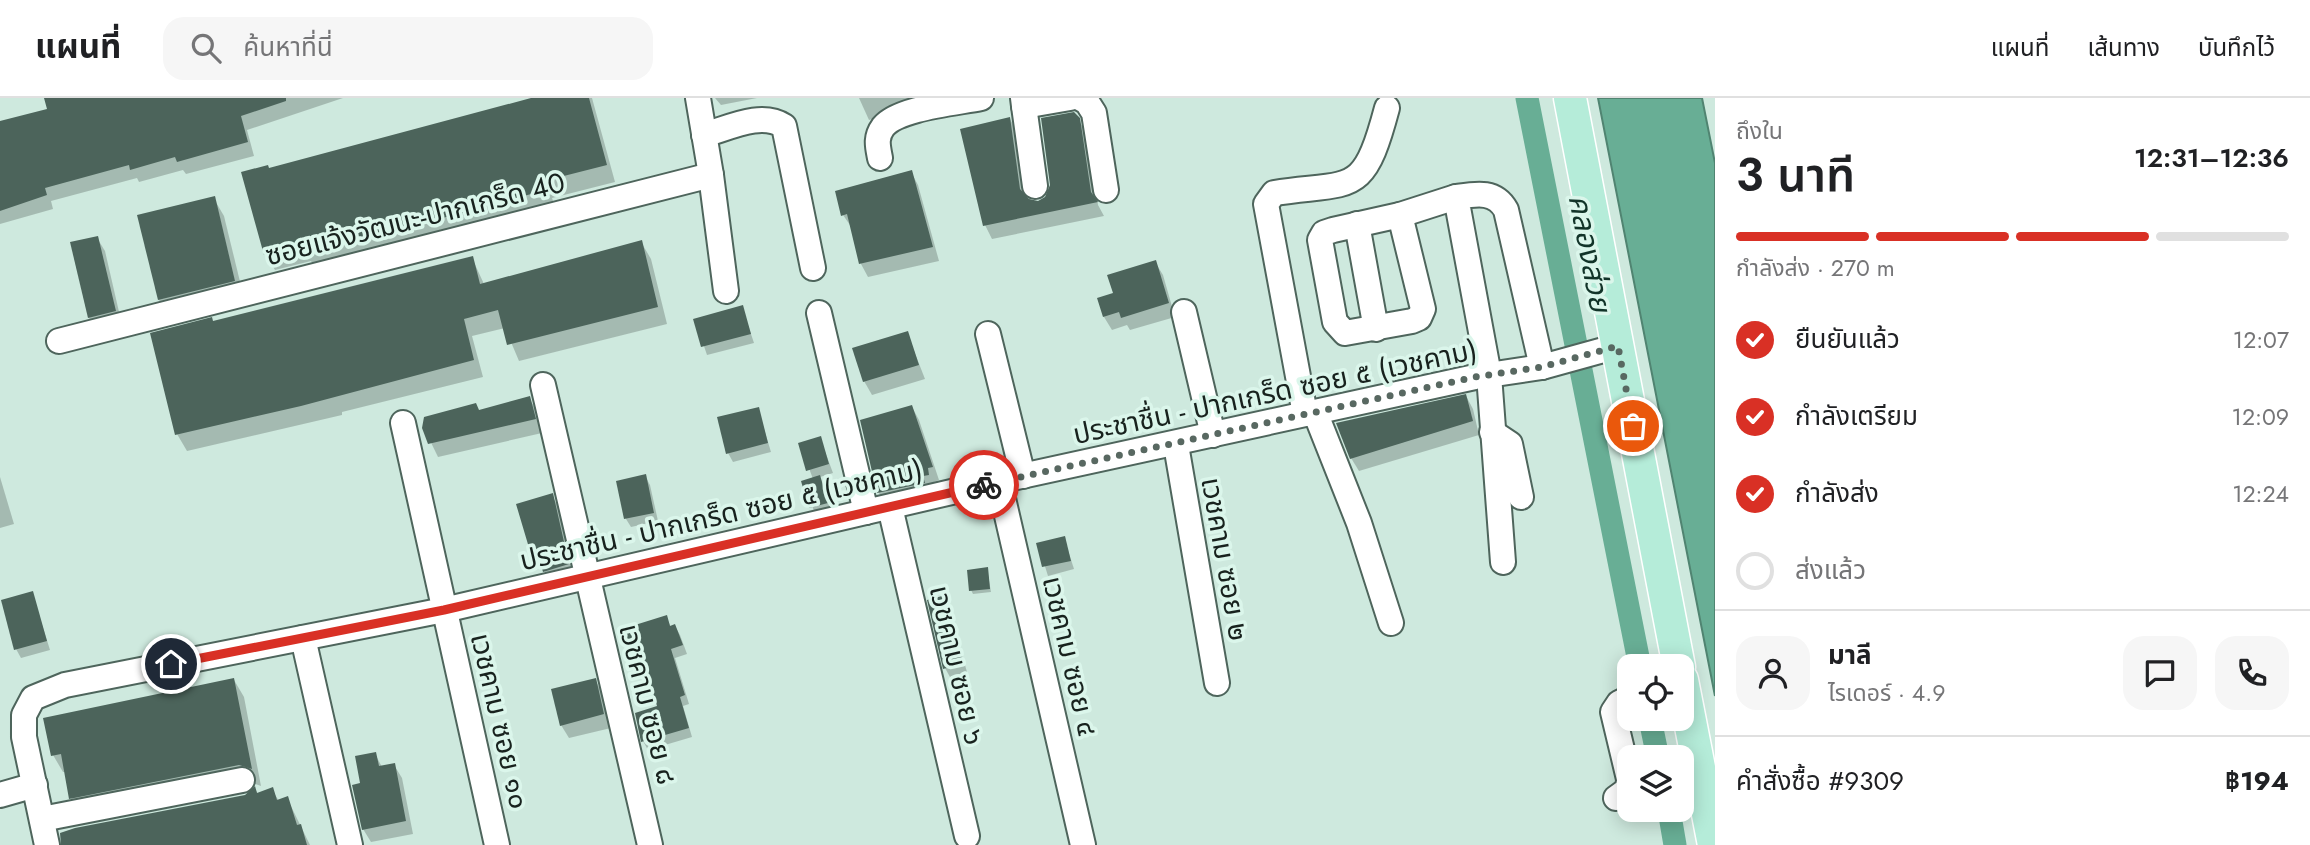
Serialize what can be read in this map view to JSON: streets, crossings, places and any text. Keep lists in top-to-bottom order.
{
  "streets": {
    "street": [
      "ซอยแจ้งวัฒนะ-ปากเกร็ด 40",
      "ประชาชื่น - ปากเกร็ด ซอย ๕ (เวชคาม)",
      "เวชคาม ซอย ๒",
      "เวชคาม ซอย ๔",
      "เวชคาม ซอย ๖",
      "เวชคาม ซอย ๘",
      "เวชคาม ซอย ๑๐"
    ]
  },
  "crossings": [
    ["ประชาชื่น - ปากเกร็ด ซอย ๕ (เวชคาม)", "เวชคาม ซอย ๒"],
    ["ประชาชื่น - ปากเกร็ด ซอย ๕ (เวชคาม)", "เวชคาม ซอย ๔"],
    ["ประชาชื่น - ปากเกร็ด ซอย ๕ (เวชคาม)", "เวชคาม ซอย ๖"],
    ["ประชาชื่น - ปากเกร็ด ซอย ๕ (เวชคาม)", "เวชคาม ซอย ๘"],
    ["ประชาชื่น - ปากเกร็ด ซอย ๕ (เวชคาม)", "เวชคาม ซอย ๑๐"]
  ],
  "water": ["คลองส่วย"],
  "page": {
    "header": "แผนที่",
    "search": "ค้นหาที่นี่",
    "nav": ["แผนที่", "เส้นทาง", "บันทึกไว้"],
    "heading": ["3 นาที", "ถึงใน", "12:31–12:36"],
    "panel": [
      "มาลี",
      "ไรเดอร์ · 4.9",
      "คำสั่งซื้อ #9309",
      "฿194"
    ],
    "bar": "กำลังส่ง · 270 m",
    "list": [
      ["ยืนยันแล้ว", "12:07"],
      ["กำลังเตรียม", "12:09"],
      ["กำลังส่ง", "12:24"],
      "ส่งแล้ว"
    ]
  }
}
